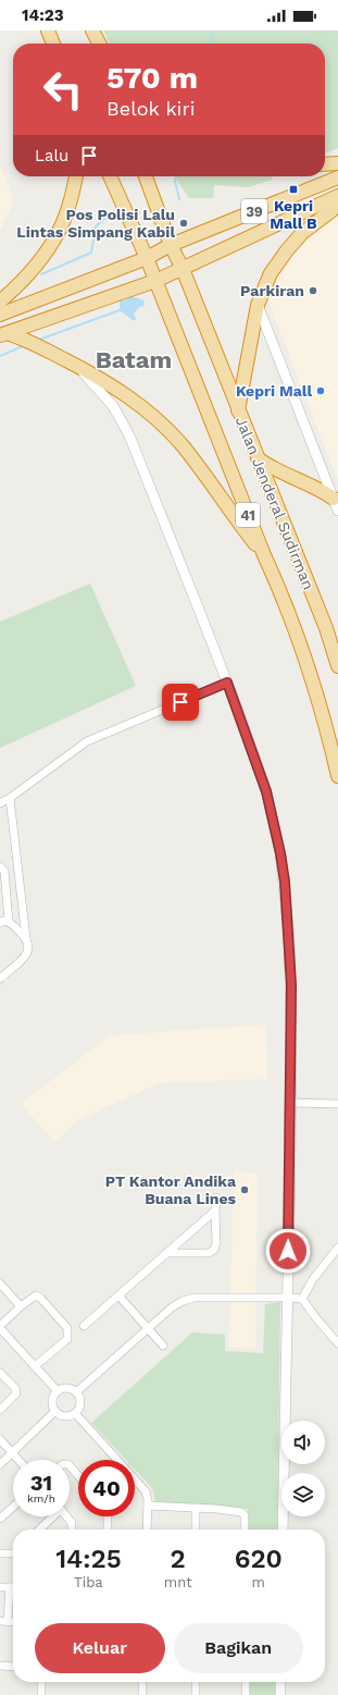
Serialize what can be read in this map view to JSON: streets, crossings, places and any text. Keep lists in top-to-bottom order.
{
  "streets": {
    "highway": ["39", "Jalan Jenderal Sudirman", "41"]
  },
  "crossings": [
    ["39", "Jalan Jenderal Sudirman"]
  ],
  "districts": ["Batam"],
  "places": {
    "transit": ["Kepri Mall B"],
    "other": [
      "Pos Polisi Lalu Lintas Simpang Kabil",
      "Parkiran",
      "Kepri Mall",
      "PT Kantor Andika Buana Lines"
    ]
  },
  "page": {
    "status": "14:23",
    "turn": ["570 m", "Belok kiri"],
    "then": "Lalu",
    "speed": "31 km/h",
    "limit": "40",
    "eta": [
      "14:25",
      "Tiba",
      "2",
      "mnt",
      "620",
      "m"
    ],
    "buttons": ["Keluar", "Bagikan"]
  }
}
